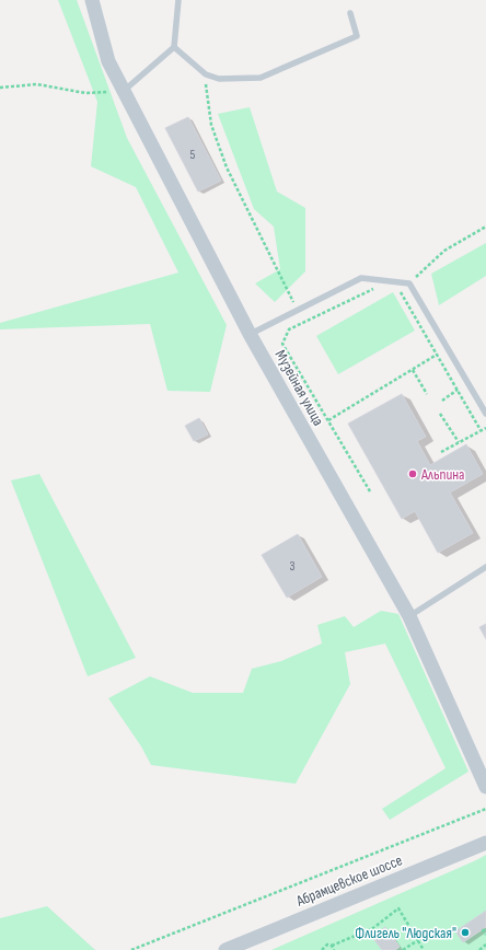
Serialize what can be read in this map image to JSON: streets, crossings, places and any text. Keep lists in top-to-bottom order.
{
  "streets": {
    "street": ["Музейная улица", "Абрамцевское шоссе"]
  },
  "places": ["Альпина", "Флигель \"Людская\""],
  "house_numbers": ["5", "3"]
}
